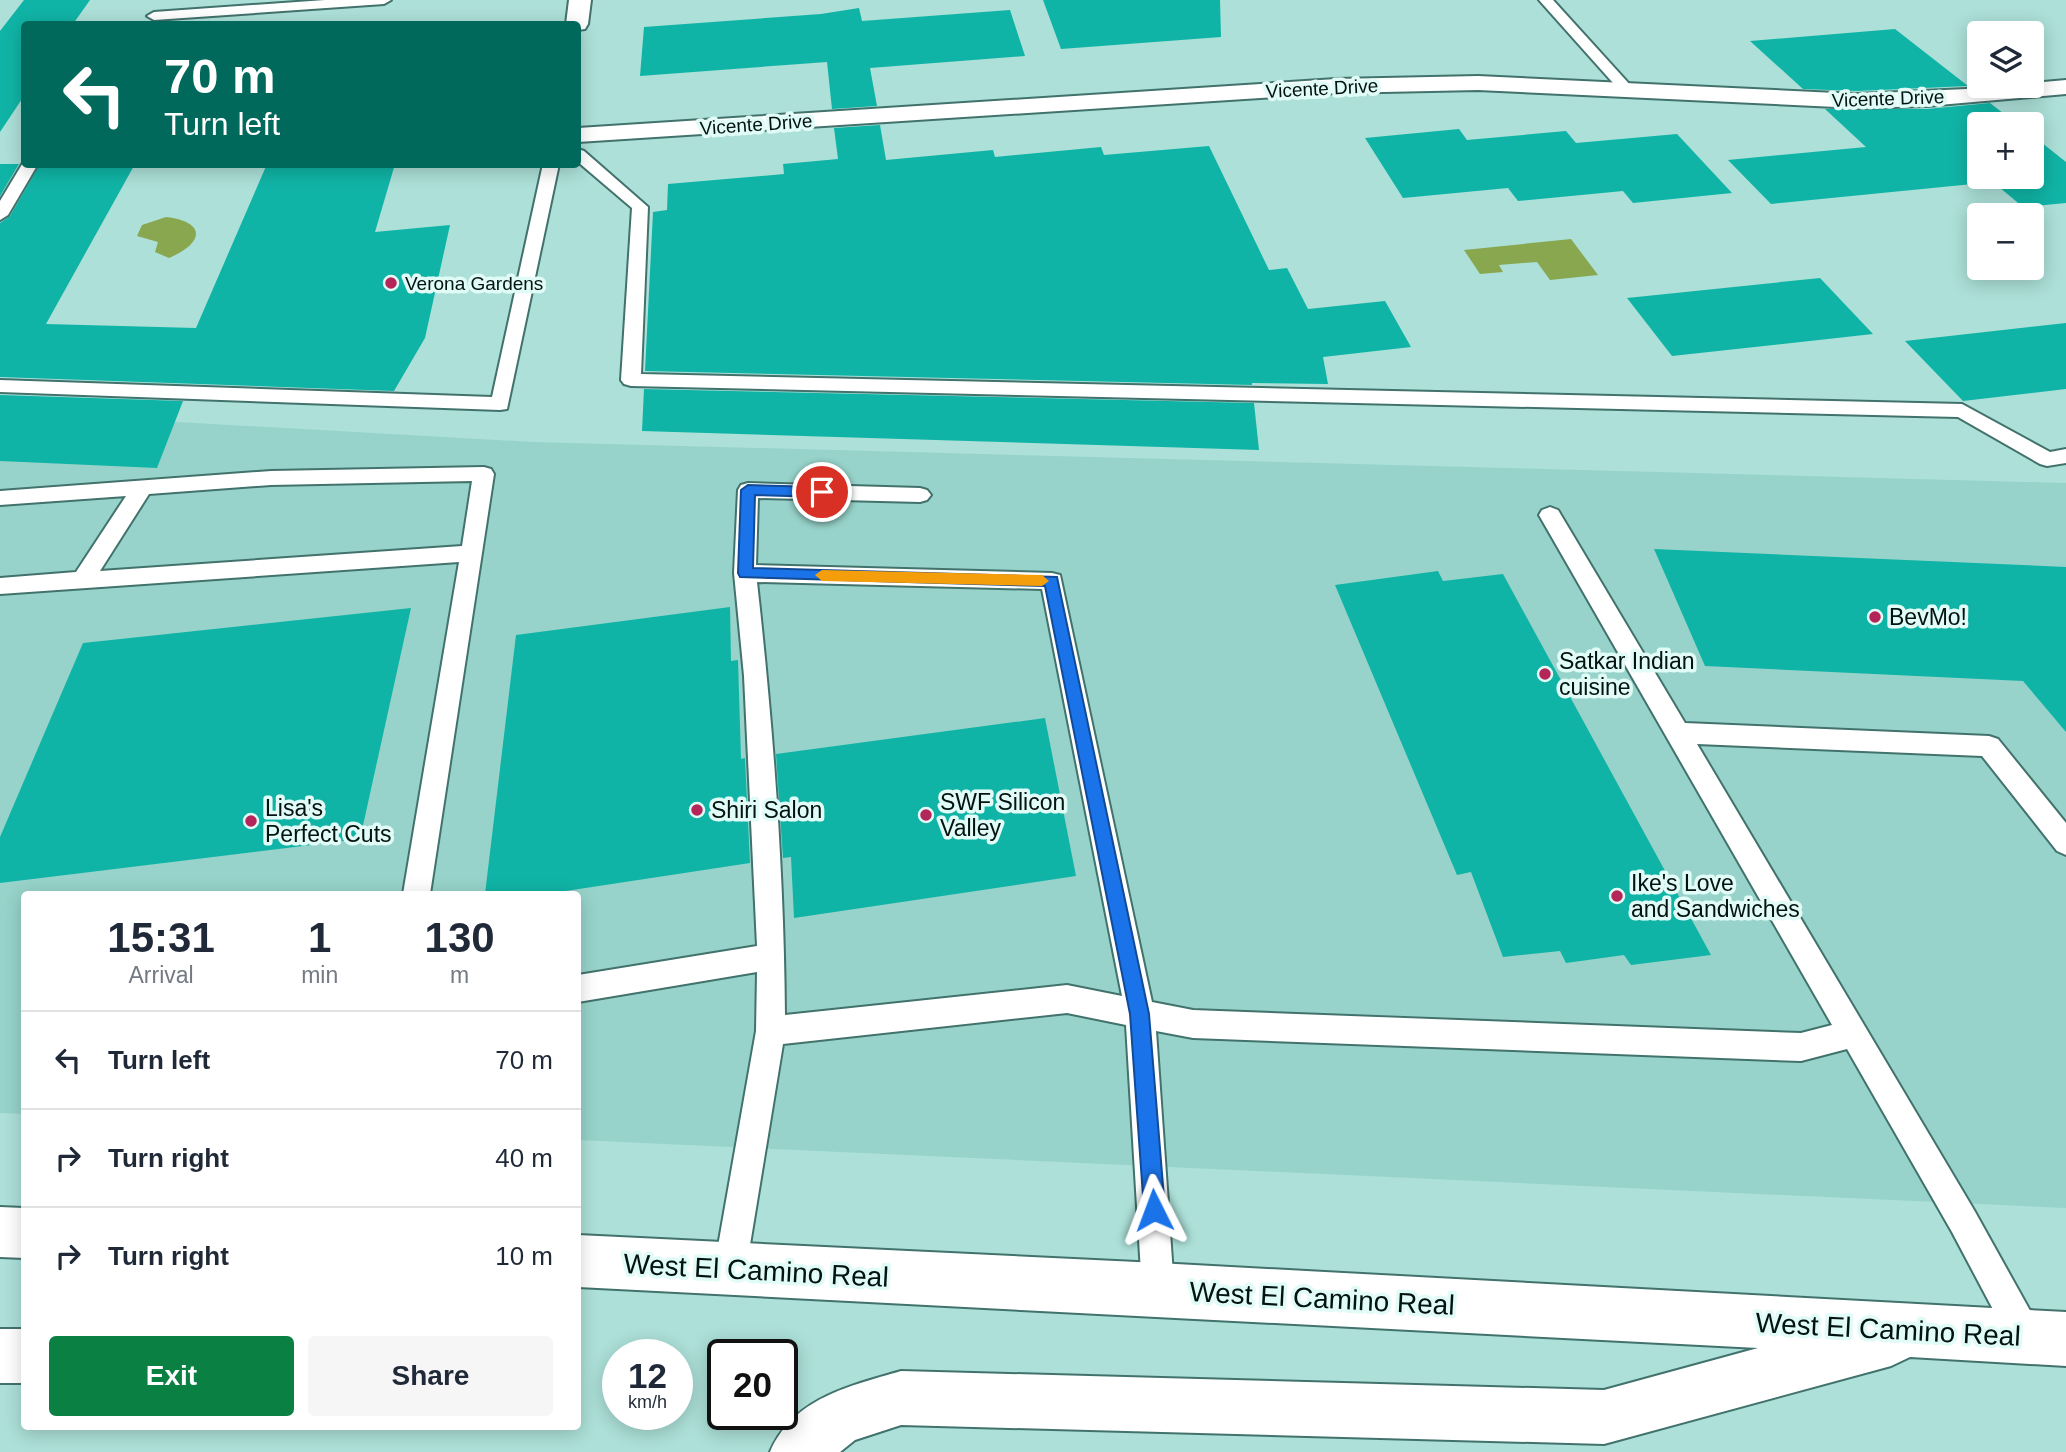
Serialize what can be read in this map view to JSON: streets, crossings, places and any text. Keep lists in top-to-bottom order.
{
  "streets": {
    "street": ["Vicente Drive", "West El Camino Real"]
  },
  "places": [
    "Verona Gardens",
    "BevMo!",
    "Satkar Indian cuisine",
    "Shiri Salon",
    "SWF Silicon Valley",
    "Lisa's Perfect Cuts",
    "Ike's Love and Sandwiches"
  ],
  "page": {
    "map_buttons": ["+", "−"],
    "turn": ["70 m", "Turn left"],
    "eta": [
      "15:31",
      "Arrival",
      "1",
      "min",
      "130",
      "m"
    ],
    "list": [
      {
        "name": "Turn left",
        "value": "70 m"
      },
      {
        "name": "Turn right",
        "value": "40 m"
      },
      {
        "name": "Turn right",
        "value": "10 m"
      }
    ],
    "buttons": ["Exit", "Share"],
    "speed": "12 km/h",
    "limit": "20"
  }
}
